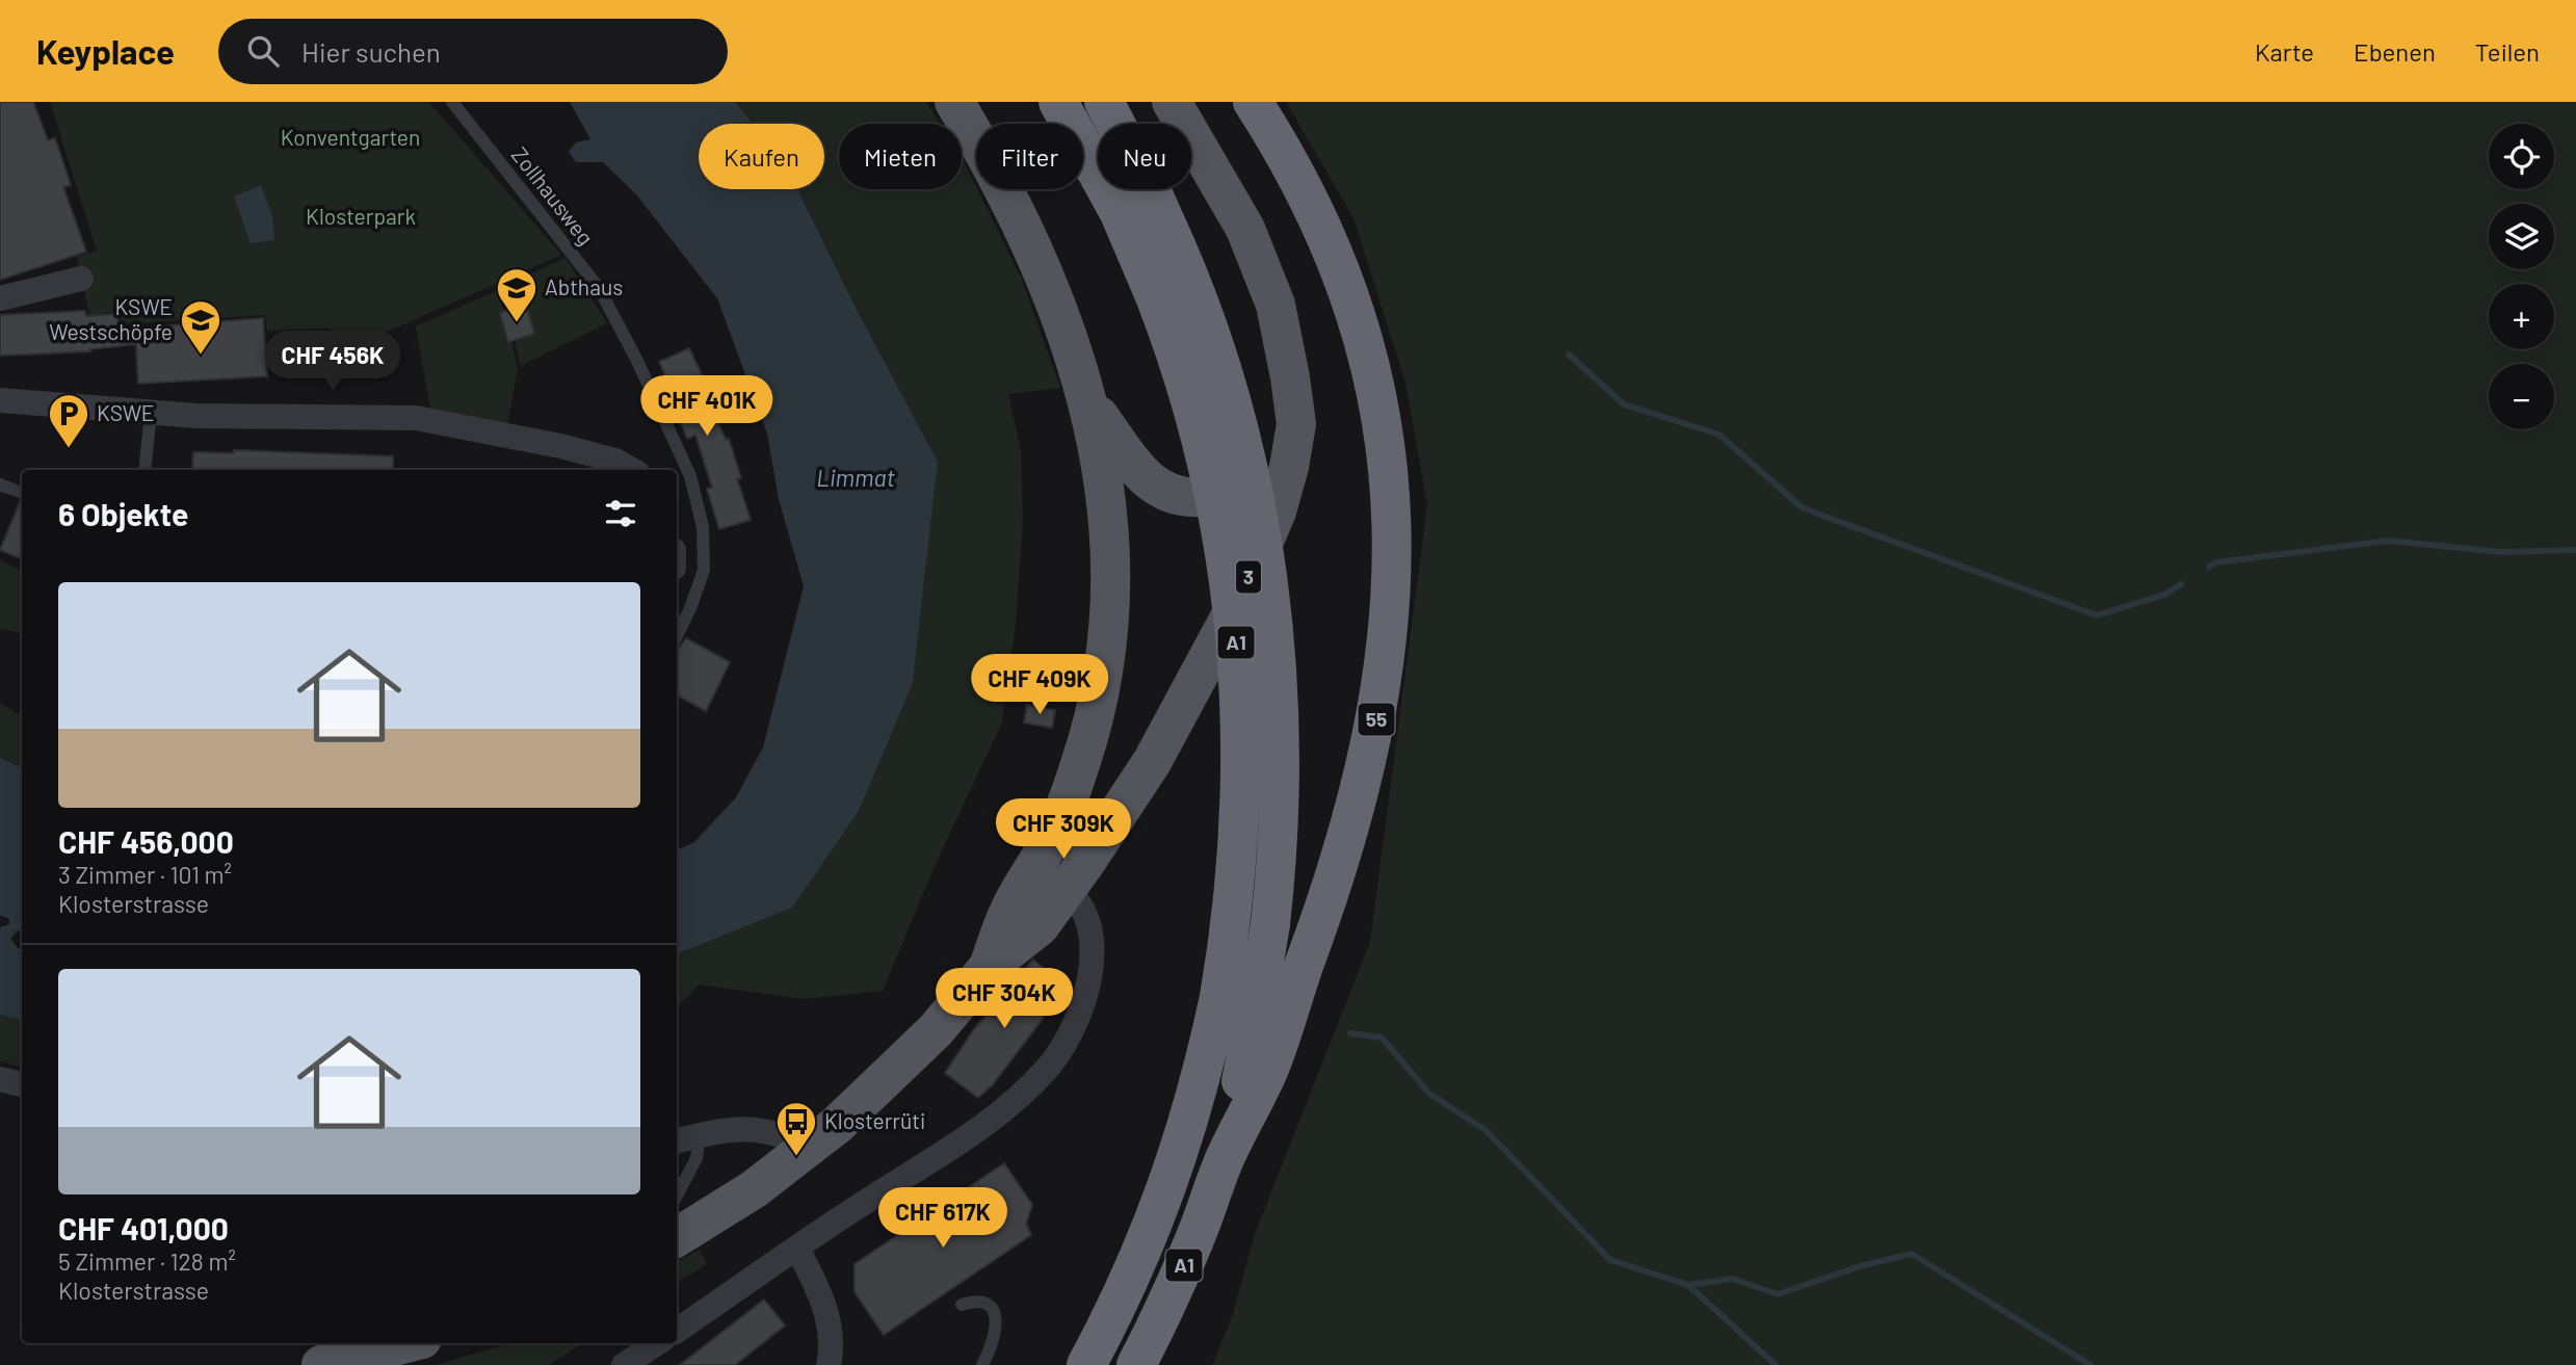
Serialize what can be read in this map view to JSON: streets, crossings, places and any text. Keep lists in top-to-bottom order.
{
  "streets": {
    "highway": ["A1", "55"],
    "main road": ["3"],
    "lane": ["Zollhausweg"]
  },
  "crossings": [
    ["A1", "55"]
  ],
  "water": ["Limmat"],
  "parks": ["Konventgarten", "Klosterpark"],
  "places": {
    "school or university": ["Abthaus", "KSWE Westschöpfe"],
    "parking": ["KSWE"],
    "bus stop": ["Klosterrüti"]
  },
  "page": {
    "header": "Keyplace",
    "search": "Hier suchen",
    "nav": ["Karte", "Ebenen", "Teilen"],
    "map_buttons": ["+", "−"],
    "chip": [
      "Kaufen",
      "Mieten",
      "Filter",
      "Neu"
    ],
    "price": [
      "CHF 456K",
      "CHF 401K",
      "CHF 409K",
      "CHF 309K",
      "CHF 304K",
      "CHF 617K"
    ],
    "heading": "6 Objekte",
    "list": [
      {
        "name": "CHF 456,000",
        "note": "3 Zimmer · 101 m² · Klosterstrasse"
      },
      {
        "name": "CHF 401,000",
        "note": "5 Zimmer · 128 m² · Klosterstrasse"
      }
    ]
  }
}
